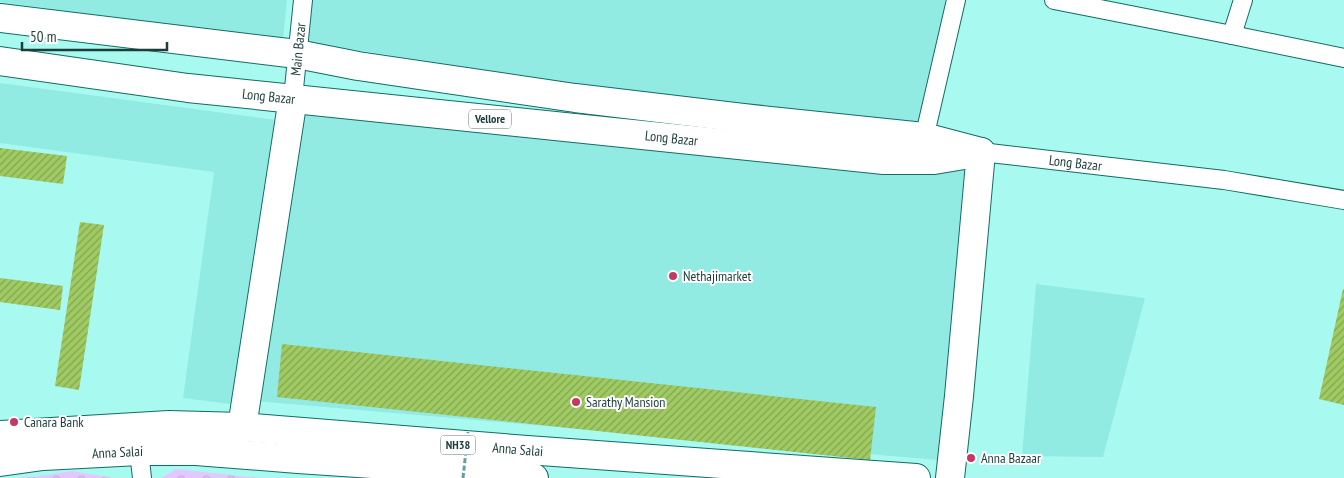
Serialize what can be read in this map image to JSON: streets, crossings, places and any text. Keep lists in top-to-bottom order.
{
  "streets": {
    "main road": [
      "Long Bazar",
      "Vellore",
      "NH38",
      "Anna Salai"
    ],
    "street": ["Main Bazar"]
  },
  "crossings": [
    ["Main Bazar", "Long Bazar"]
  ],
  "places": [
    "Nethajimarket",
    "Sarathy Mansion",
    "Canara Bank",
    "Anna Bazaar"
  ],
  "scale_bar": "50 m"
}
